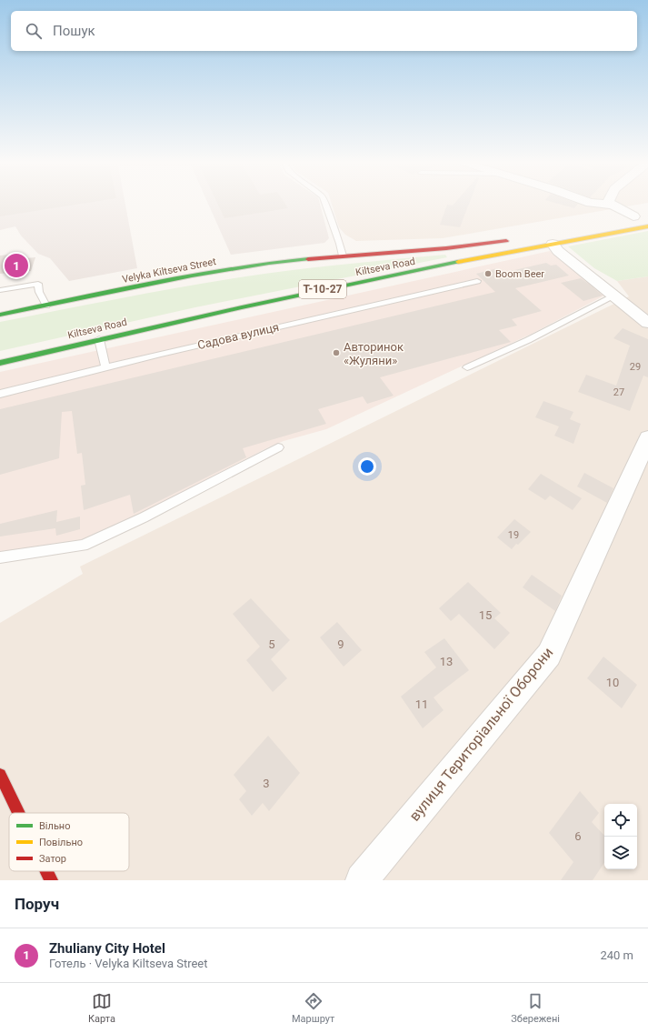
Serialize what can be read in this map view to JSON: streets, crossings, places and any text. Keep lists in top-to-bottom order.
{
  "streets": {
    "main road": ["Kiltseva Road", "Velyka Kiltseva Street", "Т-10-27"],
    "street": ["вулиця Територіальної Оборони"],
    "lane": ["Садова вулиця"]
  },
  "crossings": [
    ["Kiltseva Road", "Velyka Kiltseva Street"]
  ],
  "places": ["Boom Beer", "Авторинок «Жуляни»"],
  "house_numbers": [
    "29",
    "27",
    "19",
    "15",
    "5",
    "9",
    "13",
    "10",
    "11",
    "3",
    "6"
  ],
  "legend": ["Вільно", "Повільно", "Затор"],
  "page": {
    "search": "Пошук",
    "pins": "1",
    "heading": "Поруч",
    "list": [
      {
        "mark": "1",
        "name": "Zhuliany City Hotel",
        "note": "Готель · Velyka Kiltseva Street",
        "value": "240 m"
      }
    ],
    "nav": ["Карта", "Маршрут", "Збережені"]
  }
}
